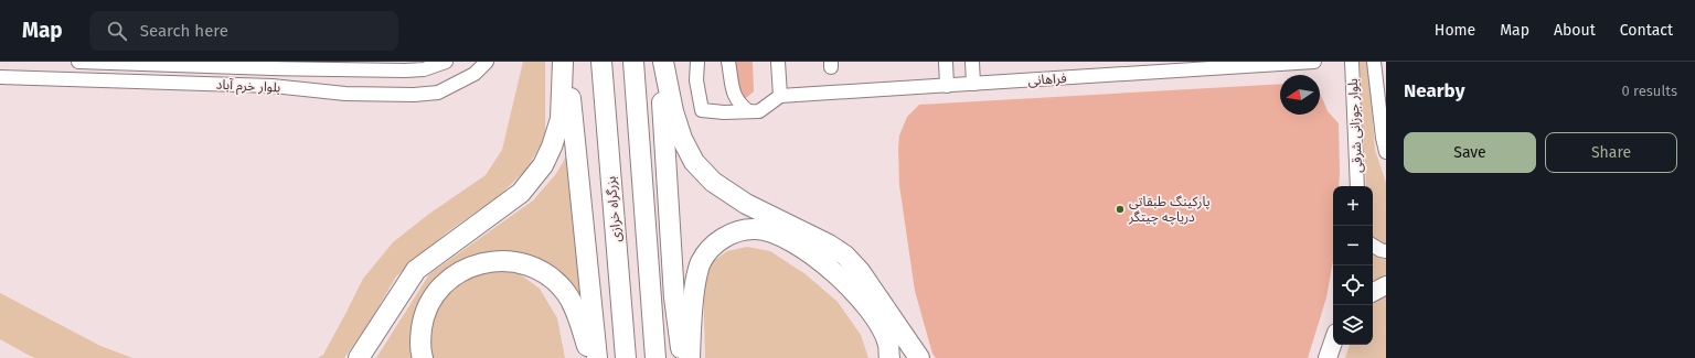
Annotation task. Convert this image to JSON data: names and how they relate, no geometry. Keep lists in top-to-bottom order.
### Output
{
  "streets": {
    "highway": ["بزرگراه خرازی"],
    "street": ["فراهانی", "بلوار خرم آباد", "بلوار جوزانی شرقی"]
  },
  "places": ["پارکینگ طبقاتی دریاچه چیتگر"],
  "north": "left",
  "page": {
    "header": "Map",
    "search": "Search here",
    "nav": [
      "Home",
      "Map",
      "About",
      "Contact"
    ],
    "heading": ["Nearby", "0 results"],
    "buttons": ["Save", "Share"],
    "map_buttons": ["+", "−"]
  }
}
